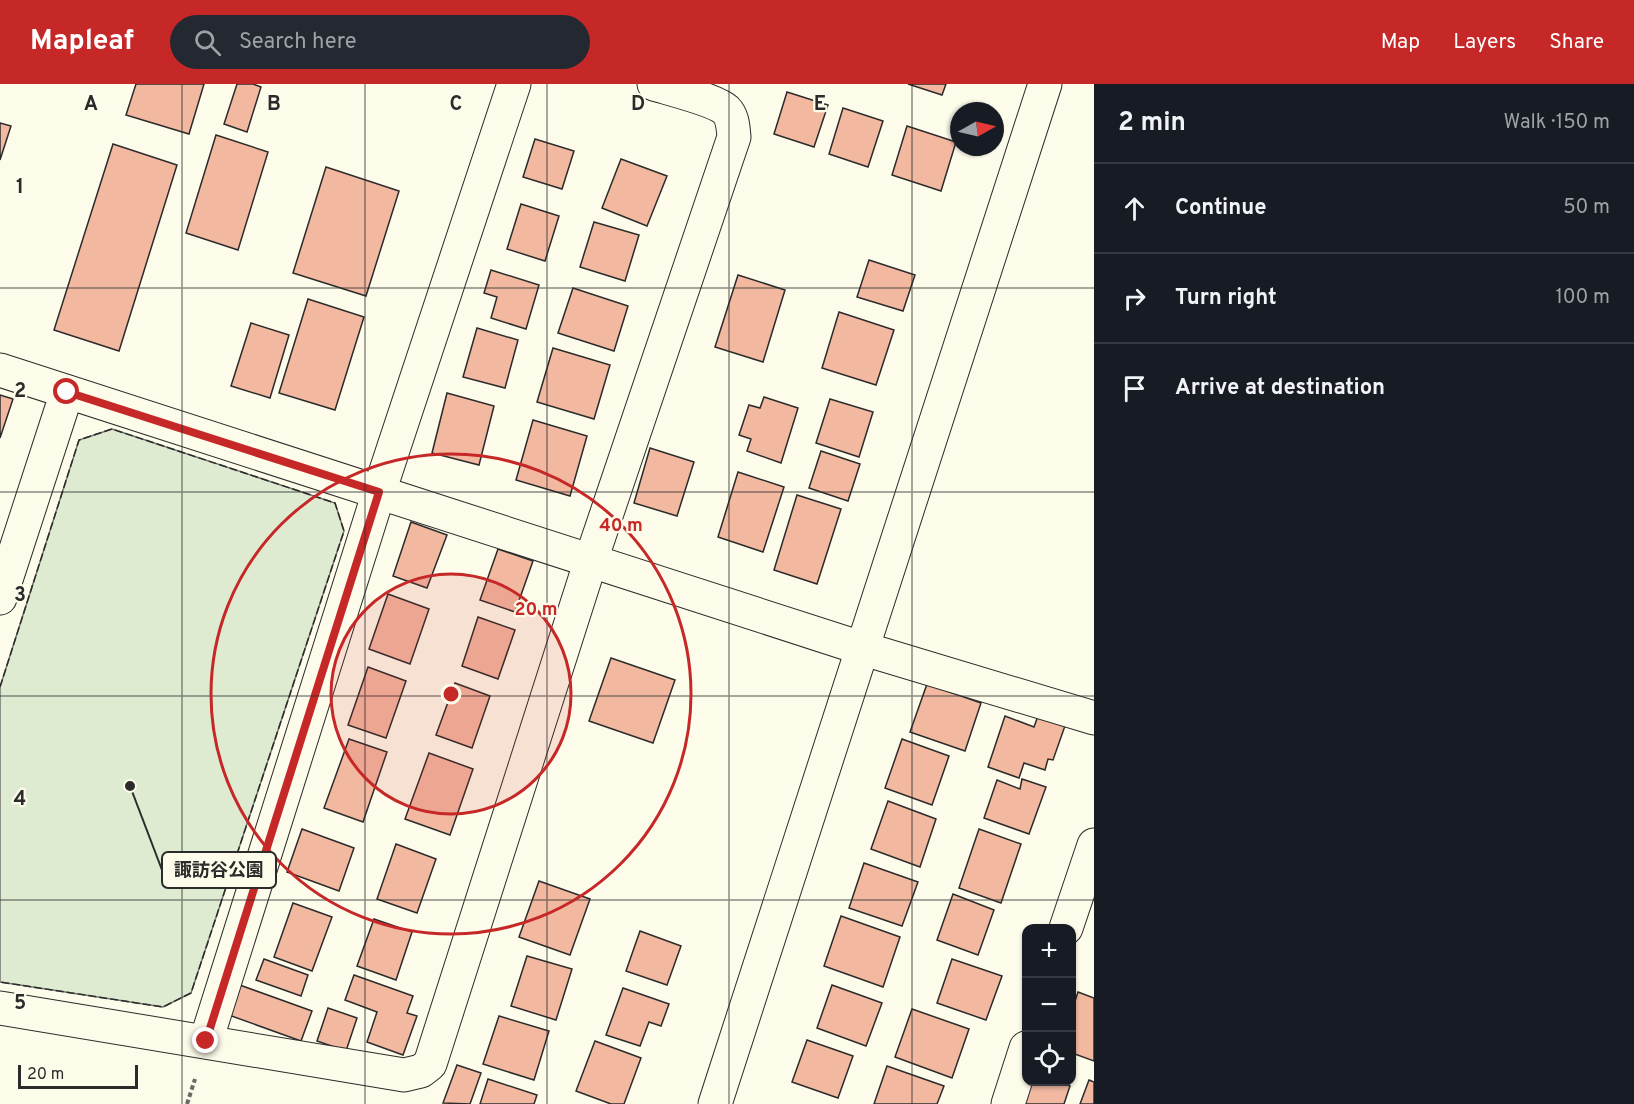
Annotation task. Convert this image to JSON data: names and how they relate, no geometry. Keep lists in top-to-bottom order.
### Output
{
  "places": ["諏訪谷公園"],
  "scale_bar": "20 m",
  "north": "right",
  "page": {
    "header": "Mapleaf",
    "search": "Search here",
    "nav": ["Map", "Layers", "Share"],
    "heading": ["2 min", "Walk · 150 m"],
    "list": [
      ["Continue", "50 m"],
      ["Turn right", "100 m"],
      "Arrive at destination"
    ],
    "map_buttons": ["+", "−"],
    "scale": "20 m"
  },
  "grid": {
    "columns": [
      "A",
      "B",
      "C",
      "D",
      "E"
    ],
    "rows": [
      "1",
      "2",
      "3",
      "4",
      "5"
    ]
  },
  "rings": ["40 m", "20 m"]
}
